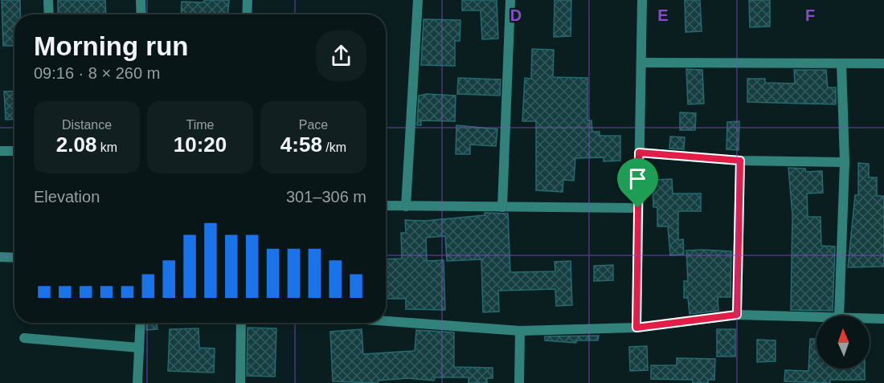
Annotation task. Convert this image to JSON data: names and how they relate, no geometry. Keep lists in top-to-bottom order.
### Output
{
  "north": "top",
  "page": {
    "heading": ["Morning run", "09:16 · 8 × 260 m"],
    "stats": [
      ["Distance", "2.08 km"],
      ["Time", "10:20"],
      ["Pace", "4:58 /km"]
    ],
    "chart": ["Elevation", "301–306 m"]
  },
  "grid": {
    "columns": ["D", "E", "F"]
  }
}
